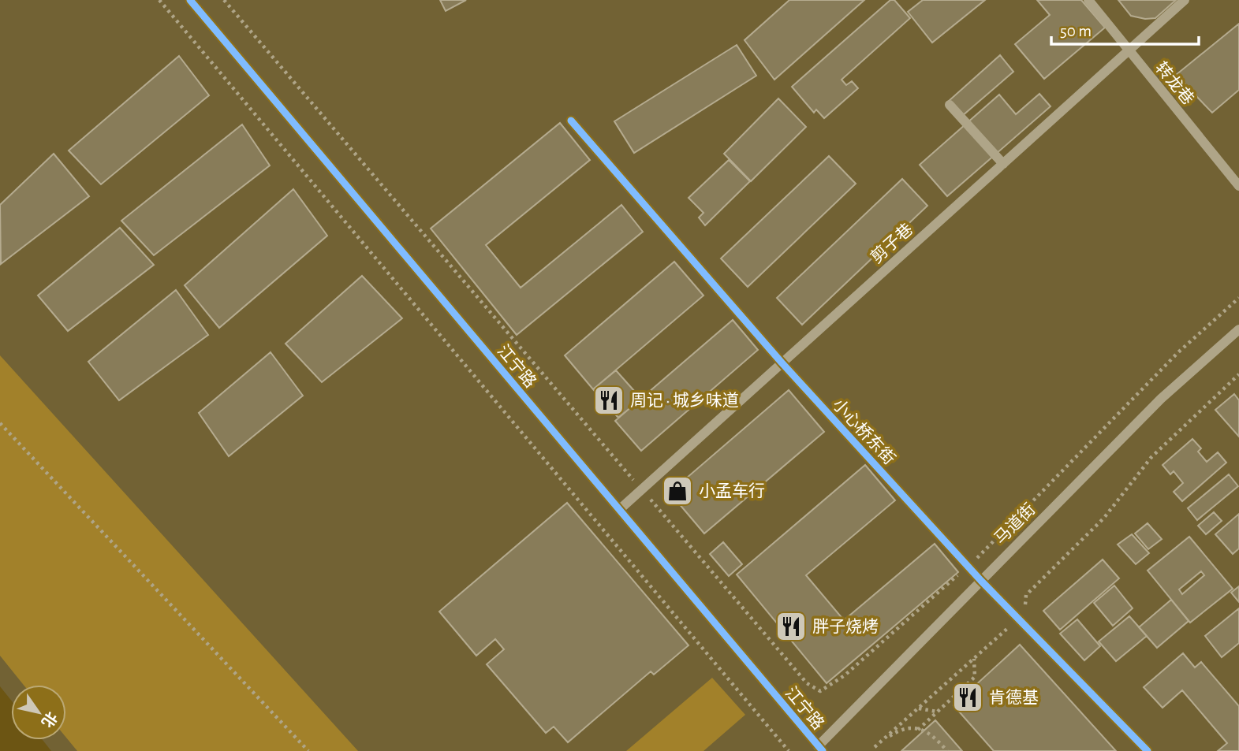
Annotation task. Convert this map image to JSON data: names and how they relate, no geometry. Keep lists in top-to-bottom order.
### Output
{
  "streets": {
    "street": [
      "转龙巷",
      "剪子巷",
      "江宁路",
      "小心桥东街",
      "马道街"
    ]
  },
  "crossings": [
    ["转龙巷", "剪子巷"],
    ["剪子巷", "江宁路"],
    ["剪子巷", "小心桥东街"],
    ["江宁路", "马道街"],
    ["小心桥东街", "马道街"]
  ],
  "places": {
    "restaurant": ["周记 · 城乡味道", "胖子烧烤", "肯德基"],
    "shop": ["小孟车行"]
  },
  "scale_bar": "50 m",
  "north": "bottom right"
}
